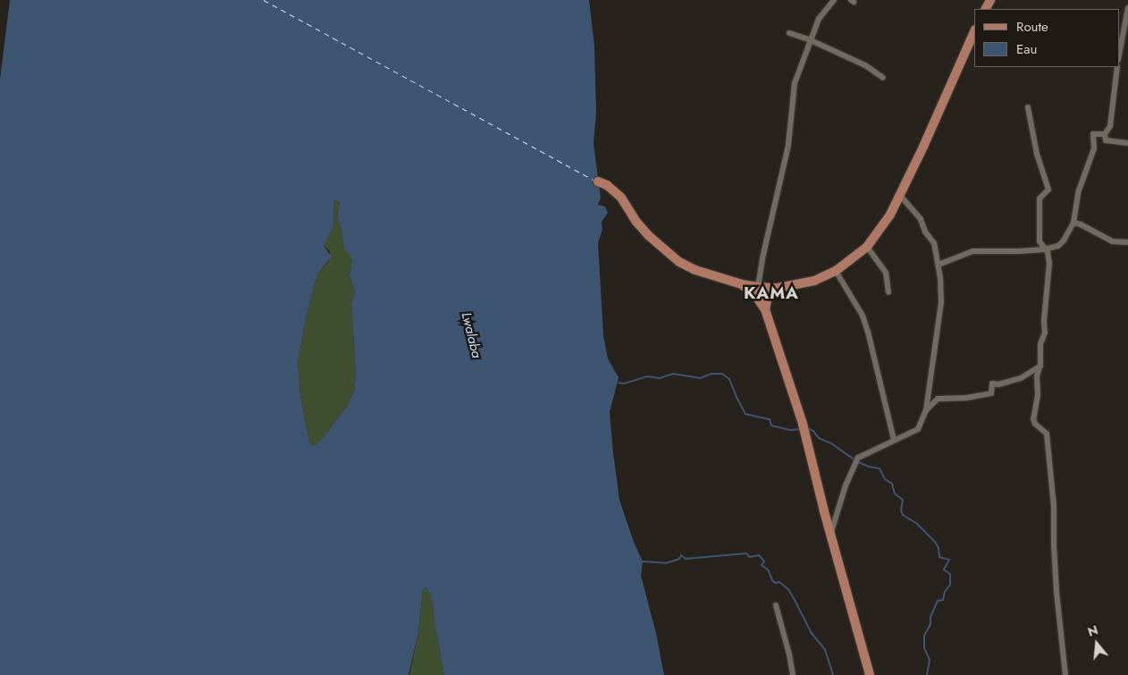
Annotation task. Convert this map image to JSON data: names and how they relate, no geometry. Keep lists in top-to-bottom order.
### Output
{
  "districts": ["KAMA"],
  "water": ["Lwalaba"],
  "legend": ["Route", "Eau"],
  "north": "top"
}
